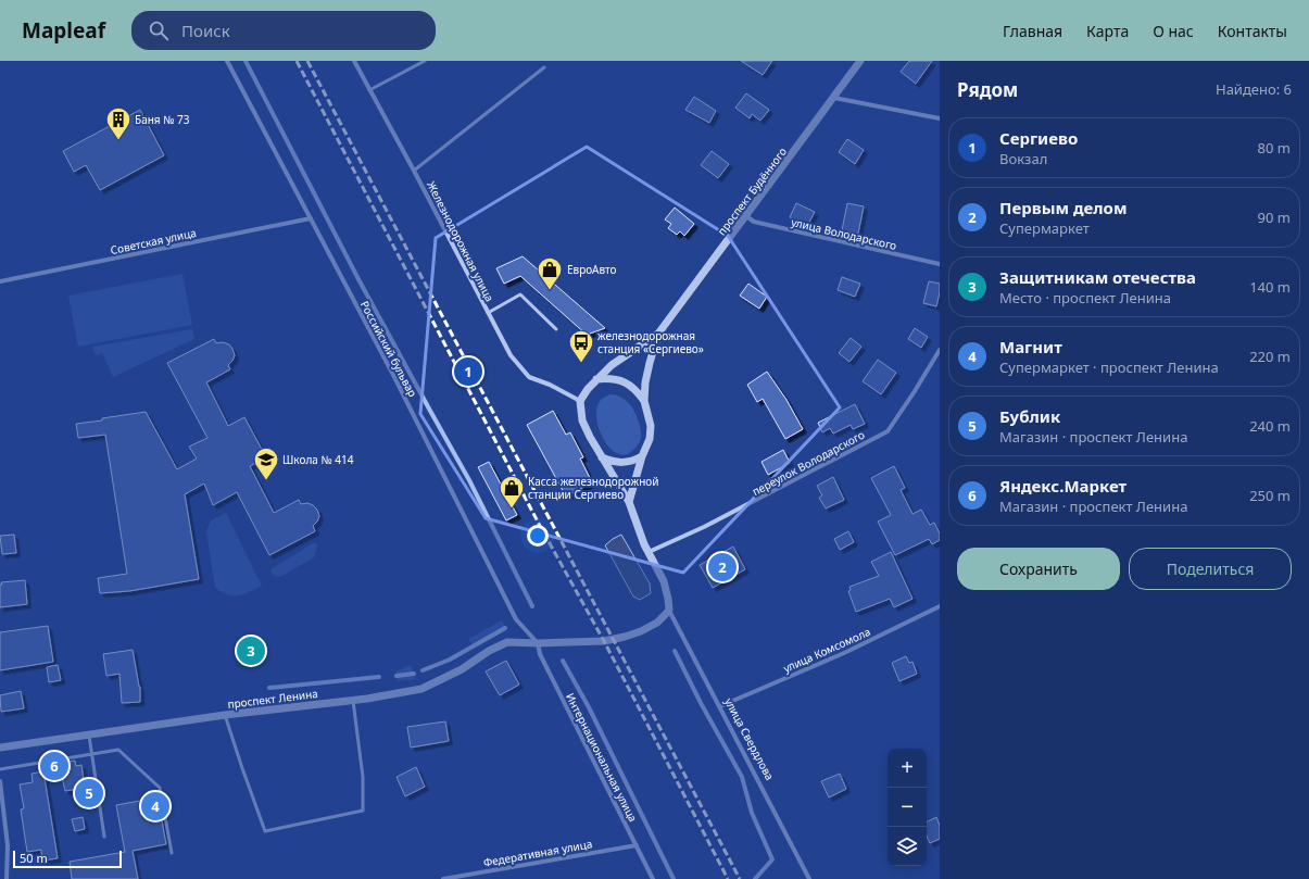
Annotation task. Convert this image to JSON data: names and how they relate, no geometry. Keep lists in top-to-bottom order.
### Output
{
  "streets": {
    "street": [
      "проспект Будённого",
      "улица Володарского",
      "Советская улица",
      "Железнодорожная улица",
      "Российский бульвар",
      "переулок Володарского",
      "улица Комсомола",
      "проспект Ленина",
      "улица Свердлова",
      "Интернациональная улица",
      "Федеративная улица"
    ]
  },
  "crossings": [
    ["проспект Будённого", "улица Володарского"],
    ["проспект Будённого", "Железнодорожная улица"],
    ["Советская улица", "Российский бульвар"],
    ["Российский бульвар", "проспект Ленина"],
    ["Российский бульвар", "Интернациональная улица"],
    ["улица Комсомола", "улица Свердлова"],
    ["проспект Ленина", "улица Свердлова"],
    ["проспект Ленина", "Интернациональная улица"],
    ["Интернациональная улица", "Федеративная улица"]
  ],
  "places": {
    "building": ["Баня № 73"],
    "shop": ["ЕвроАвто", "Касса железнодорожной станции Сергиево"],
    "bus stop": ["железнодорожная станция «Сергиево»"],
    "school or university": ["Школа № 414"]
  },
  "scale_bar": "50 m",
  "page": {
    "header": "Mapleaf",
    "search": "Поиск",
    "nav": [
      "Главная",
      "Карта",
      "О нас",
      "Контакты"
    ],
    "heading": ["Рядом", "Найдено: 6"],
    "list": [
      {
        "mark": "1",
        "name": "Сергиево",
        "note": "Вокзал",
        "value": "80 m"
      },
      {
        "mark": "2",
        "name": "Первым делом",
        "note": "Супермаркет",
        "value": "90 m"
      },
      {
        "mark": "3",
        "name": "Защитникам отечества",
        "note": "Место · проспект Ленина",
        "value": "140 m"
      },
      {
        "mark": "4",
        "name": "Магнит",
        "note": "Супермаркет · проспект Ленина",
        "value": "220 m"
      },
      {
        "mark": "5",
        "name": "Бублик",
        "note": "Магазин · проспект Ленина",
        "value": "240 m"
      },
      {
        "mark": "6",
        "name": "Яндекс.Маркет",
        "note": "Магазин · проспект Ленина",
        "value": "250 m"
      }
    ],
    "pins": [
      "1",
      "2",
      "3",
      "6",
      "5",
      "4"
    ],
    "buttons": ["Сохранить", "Поделиться"],
    "map_buttons": ["+", "−"],
    "scale": "50 m"
  }
}
